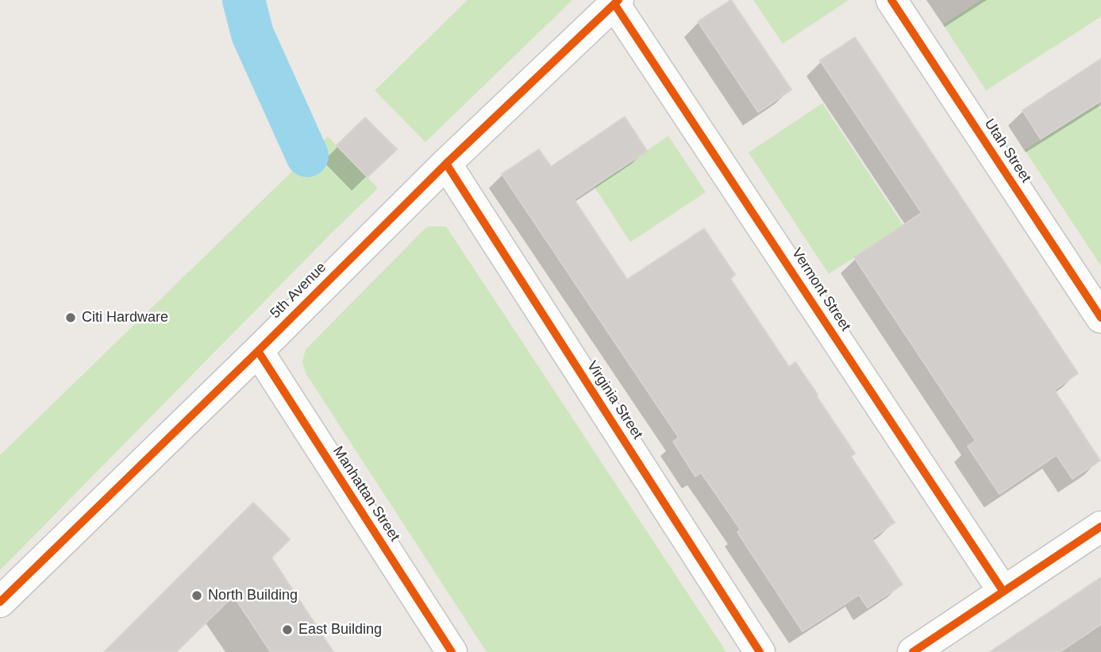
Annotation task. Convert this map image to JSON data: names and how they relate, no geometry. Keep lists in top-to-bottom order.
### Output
{
  "streets": {
    "street": [
      "Utah Street",
      "Vermont Street",
      "5th Avenue",
      "Virginia Street",
      "Manhattan Street"
    ]
  },
  "crossings": [
    ["Vermont Street", "5th Avenue"],
    ["5th Avenue", "Virginia Street"],
    ["5th Avenue", "Manhattan Street"]
  ],
  "places": ["Citi Hardware", "North Building", "East Building"]
}
